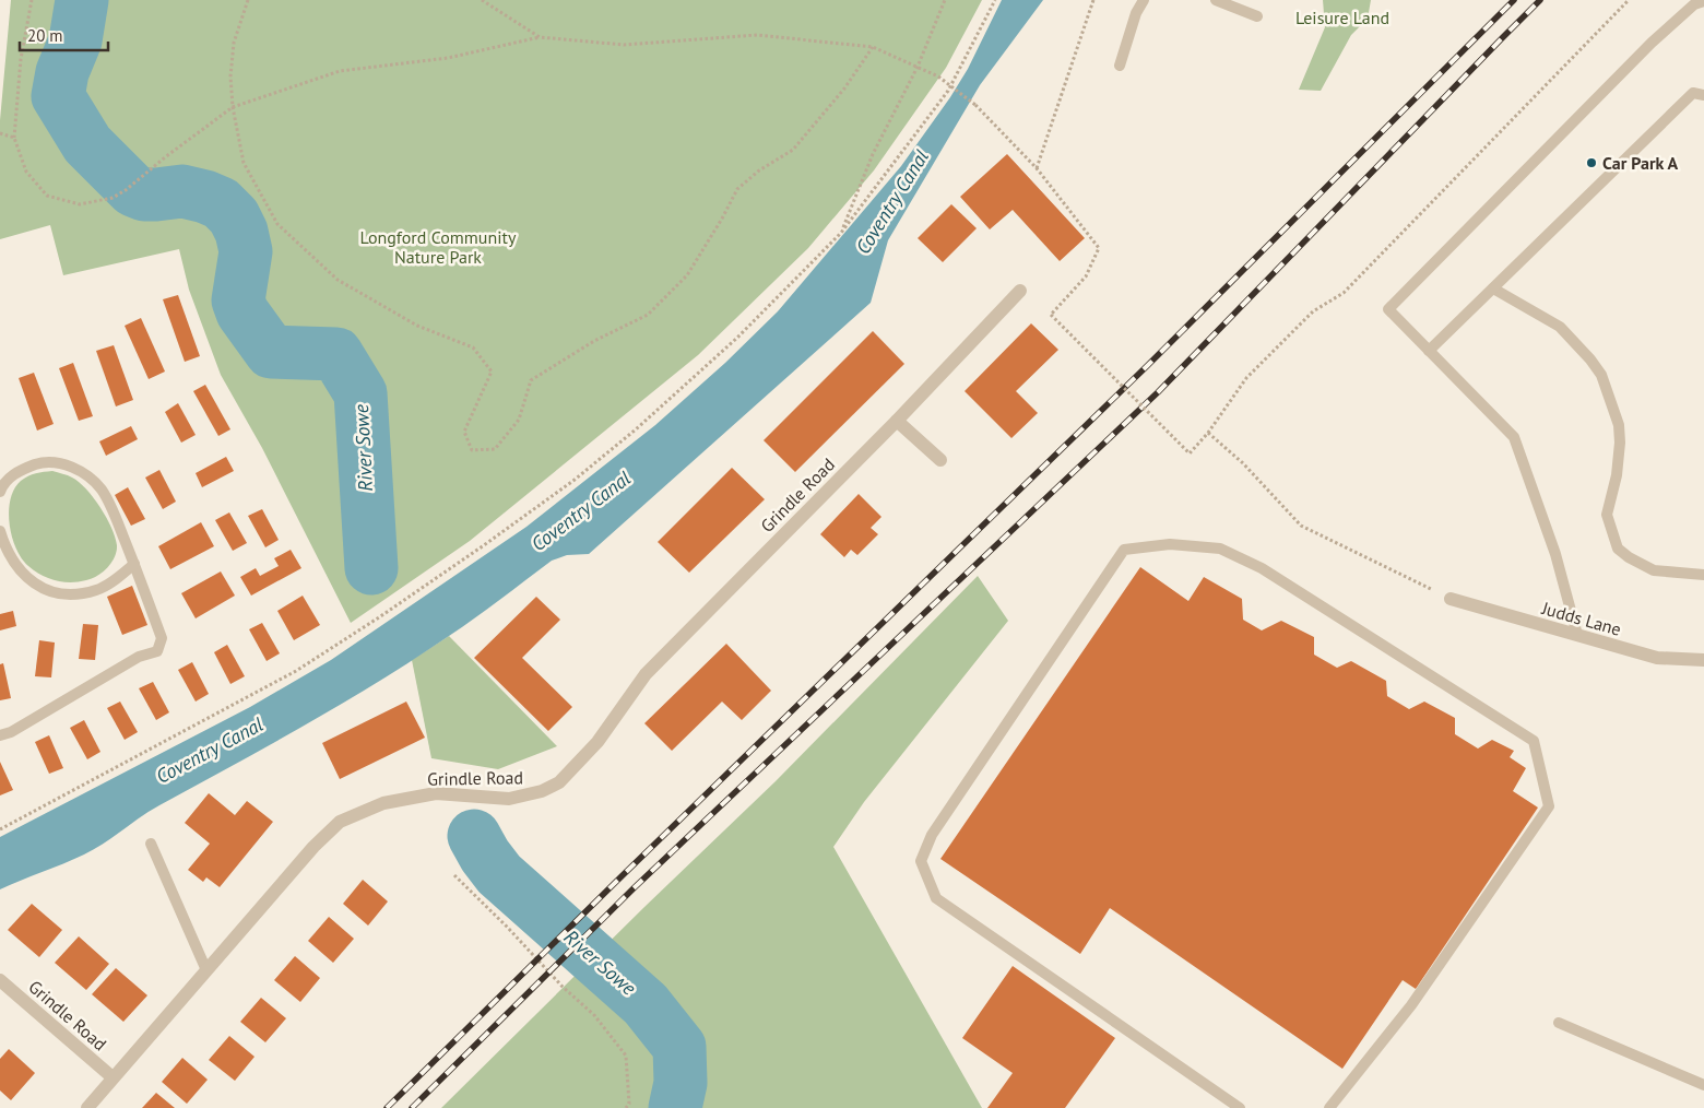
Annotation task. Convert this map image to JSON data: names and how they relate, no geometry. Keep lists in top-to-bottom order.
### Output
{
  "streets": {
    "street": ["Grindle Road", "Judds Lane"]
  },
  "water": ["Coventry Canal", "River Sowe"],
  "parks": ["Leisure Land", "Longford Community Nature Park"],
  "places": ["Car Park A"],
  "scale_bar": "20 m"
}
